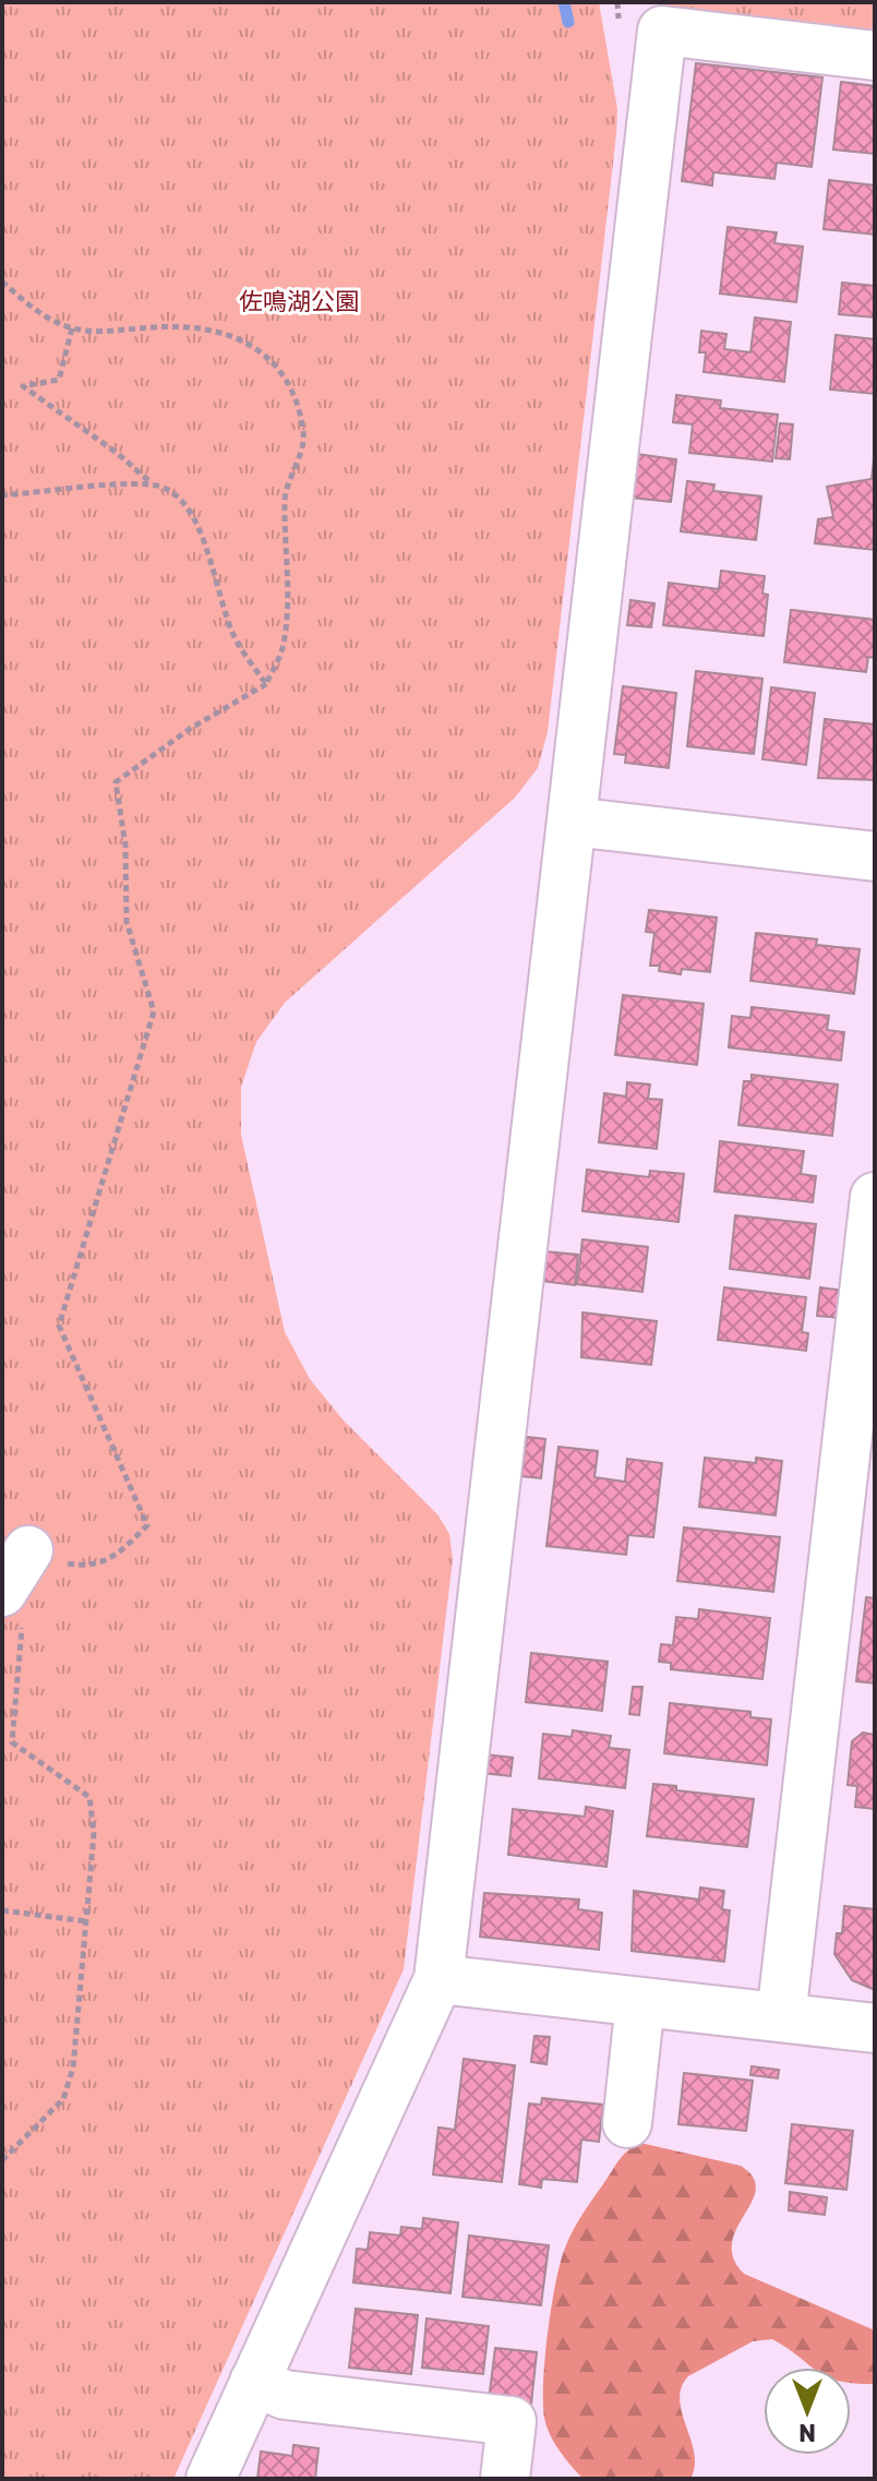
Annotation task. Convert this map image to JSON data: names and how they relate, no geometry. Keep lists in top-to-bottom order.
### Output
{
  "parks": ["佐鳴湖公園"],
  "north": "bottom"
}
